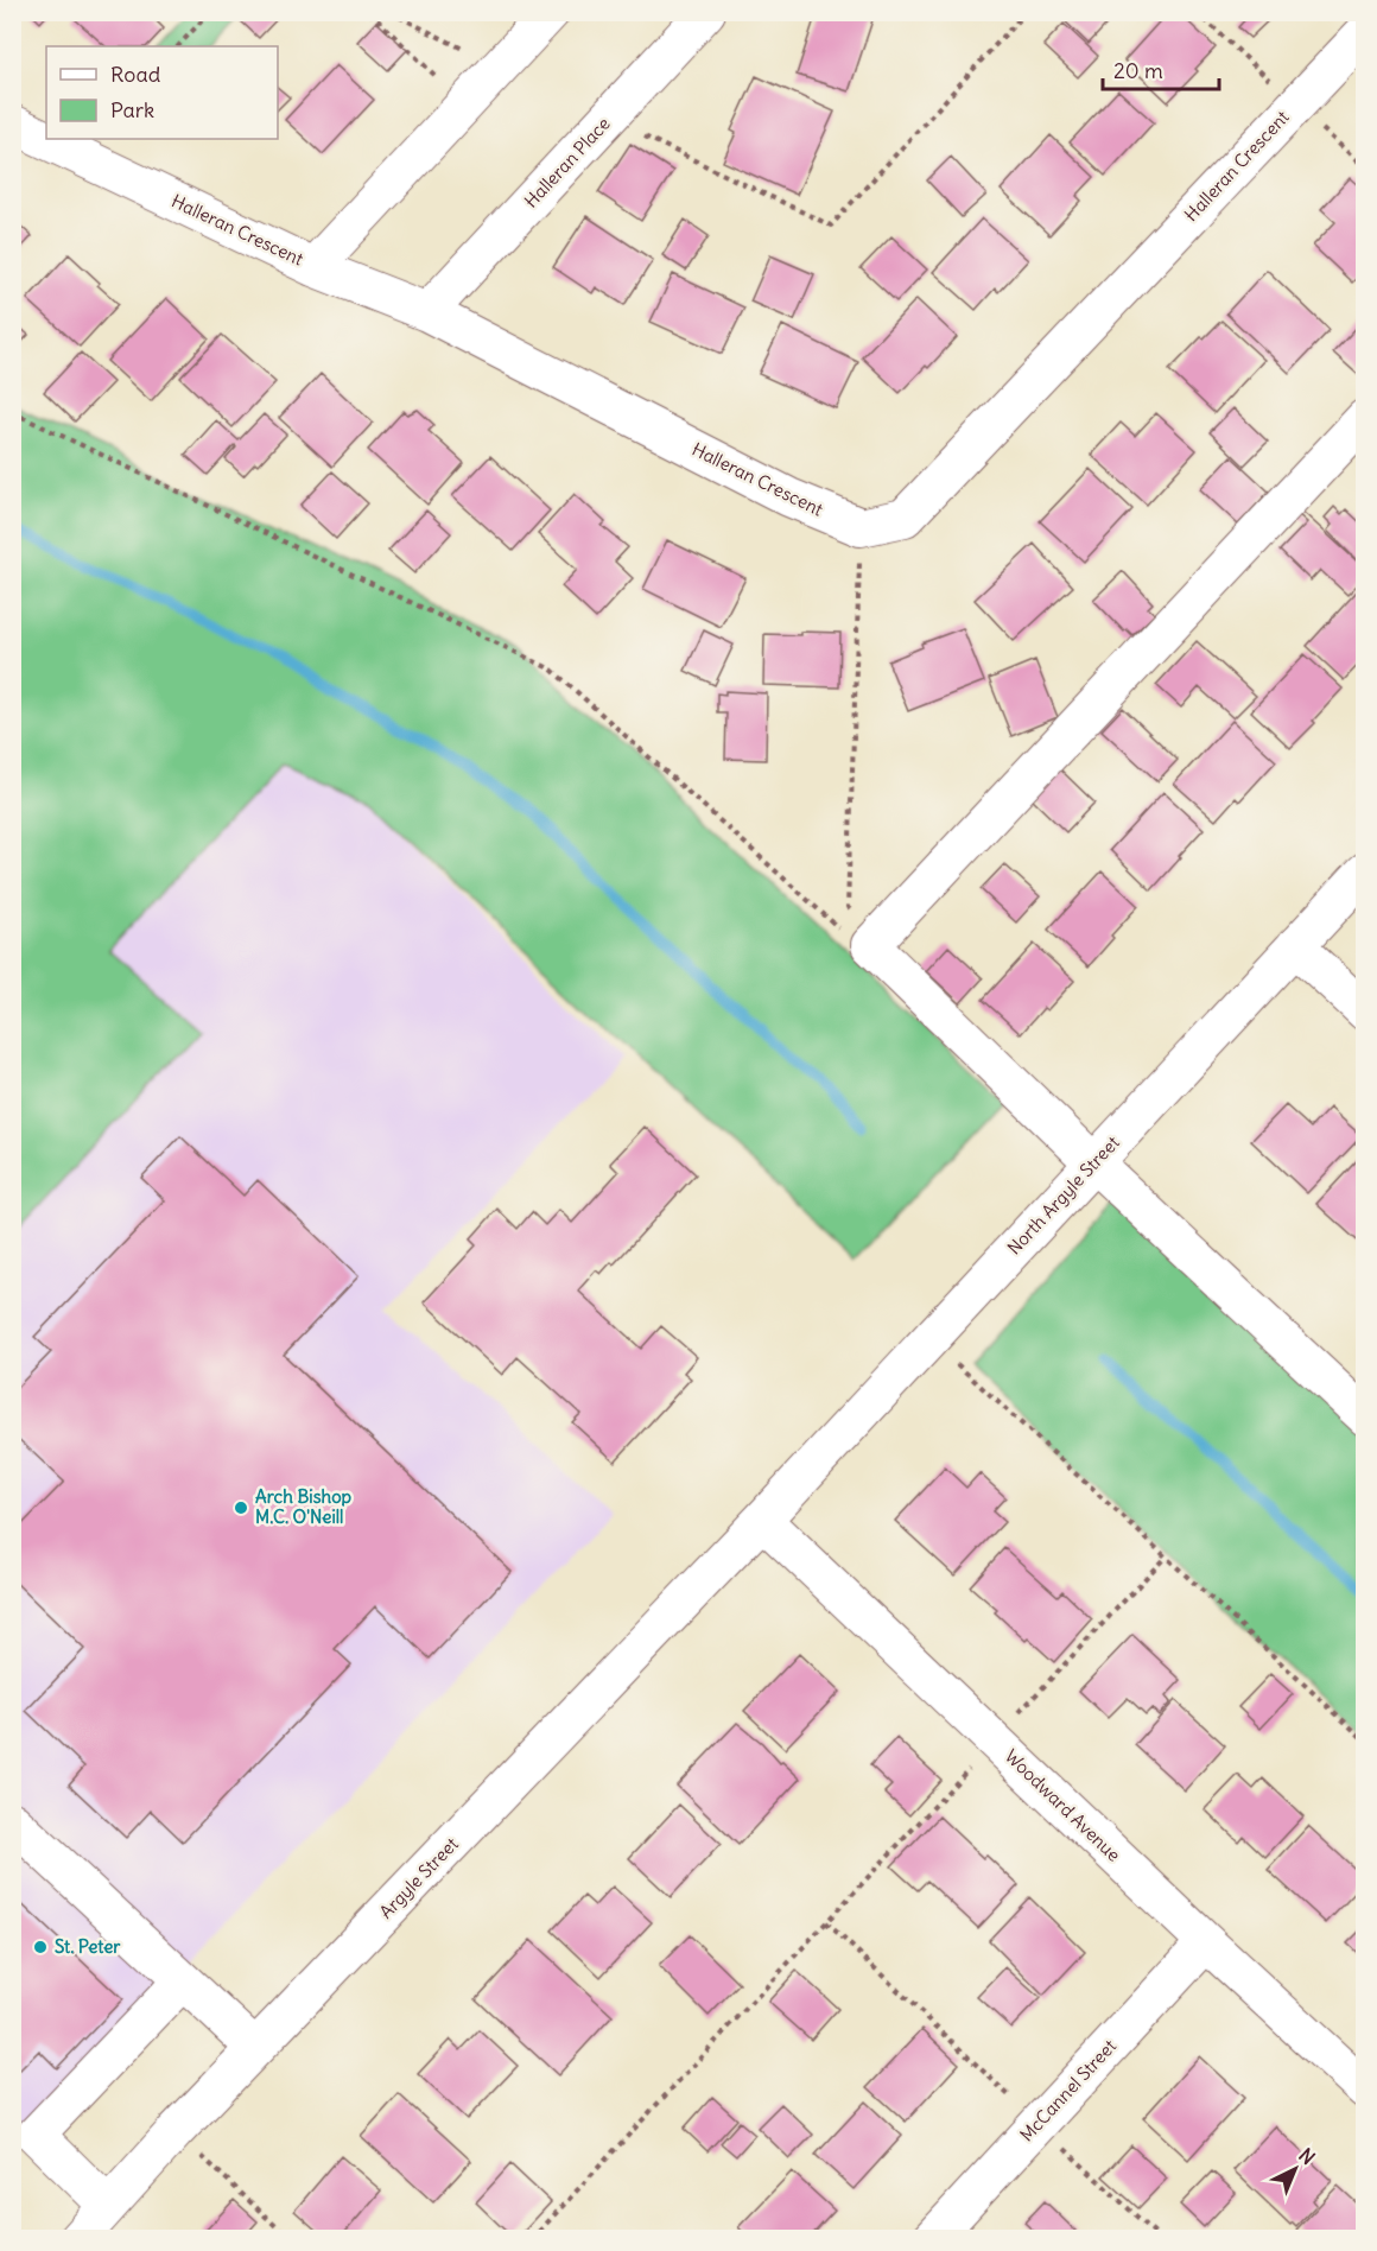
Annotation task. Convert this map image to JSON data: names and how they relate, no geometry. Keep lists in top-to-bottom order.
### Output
{
  "streets": {
    "street": [
      "Halleran Place",
      "Halleran Crescent",
      "North Argyle Street",
      "Woodward Avenue",
      "Argyle Street",
      "McCannel Street"
    ]
  },
  "crossings": [
    ["Halleran Place", "Halleran Crescent"],
    ["North Argyle Street", "Woodward Avenue"],
    ["North Argyle Street", "Argyle Street"],
    ["Woodward Avenue", "Argyle Street"],
    ["Woodward Avenue", "McCannel Street"]
  ],
  "places": ["Arch Bishop M.C. O'Neill", "St. Peter"],
  "legend": ["Road", "Park"],
  "scale_bar": "20 m",
  "north": "top right"
}
